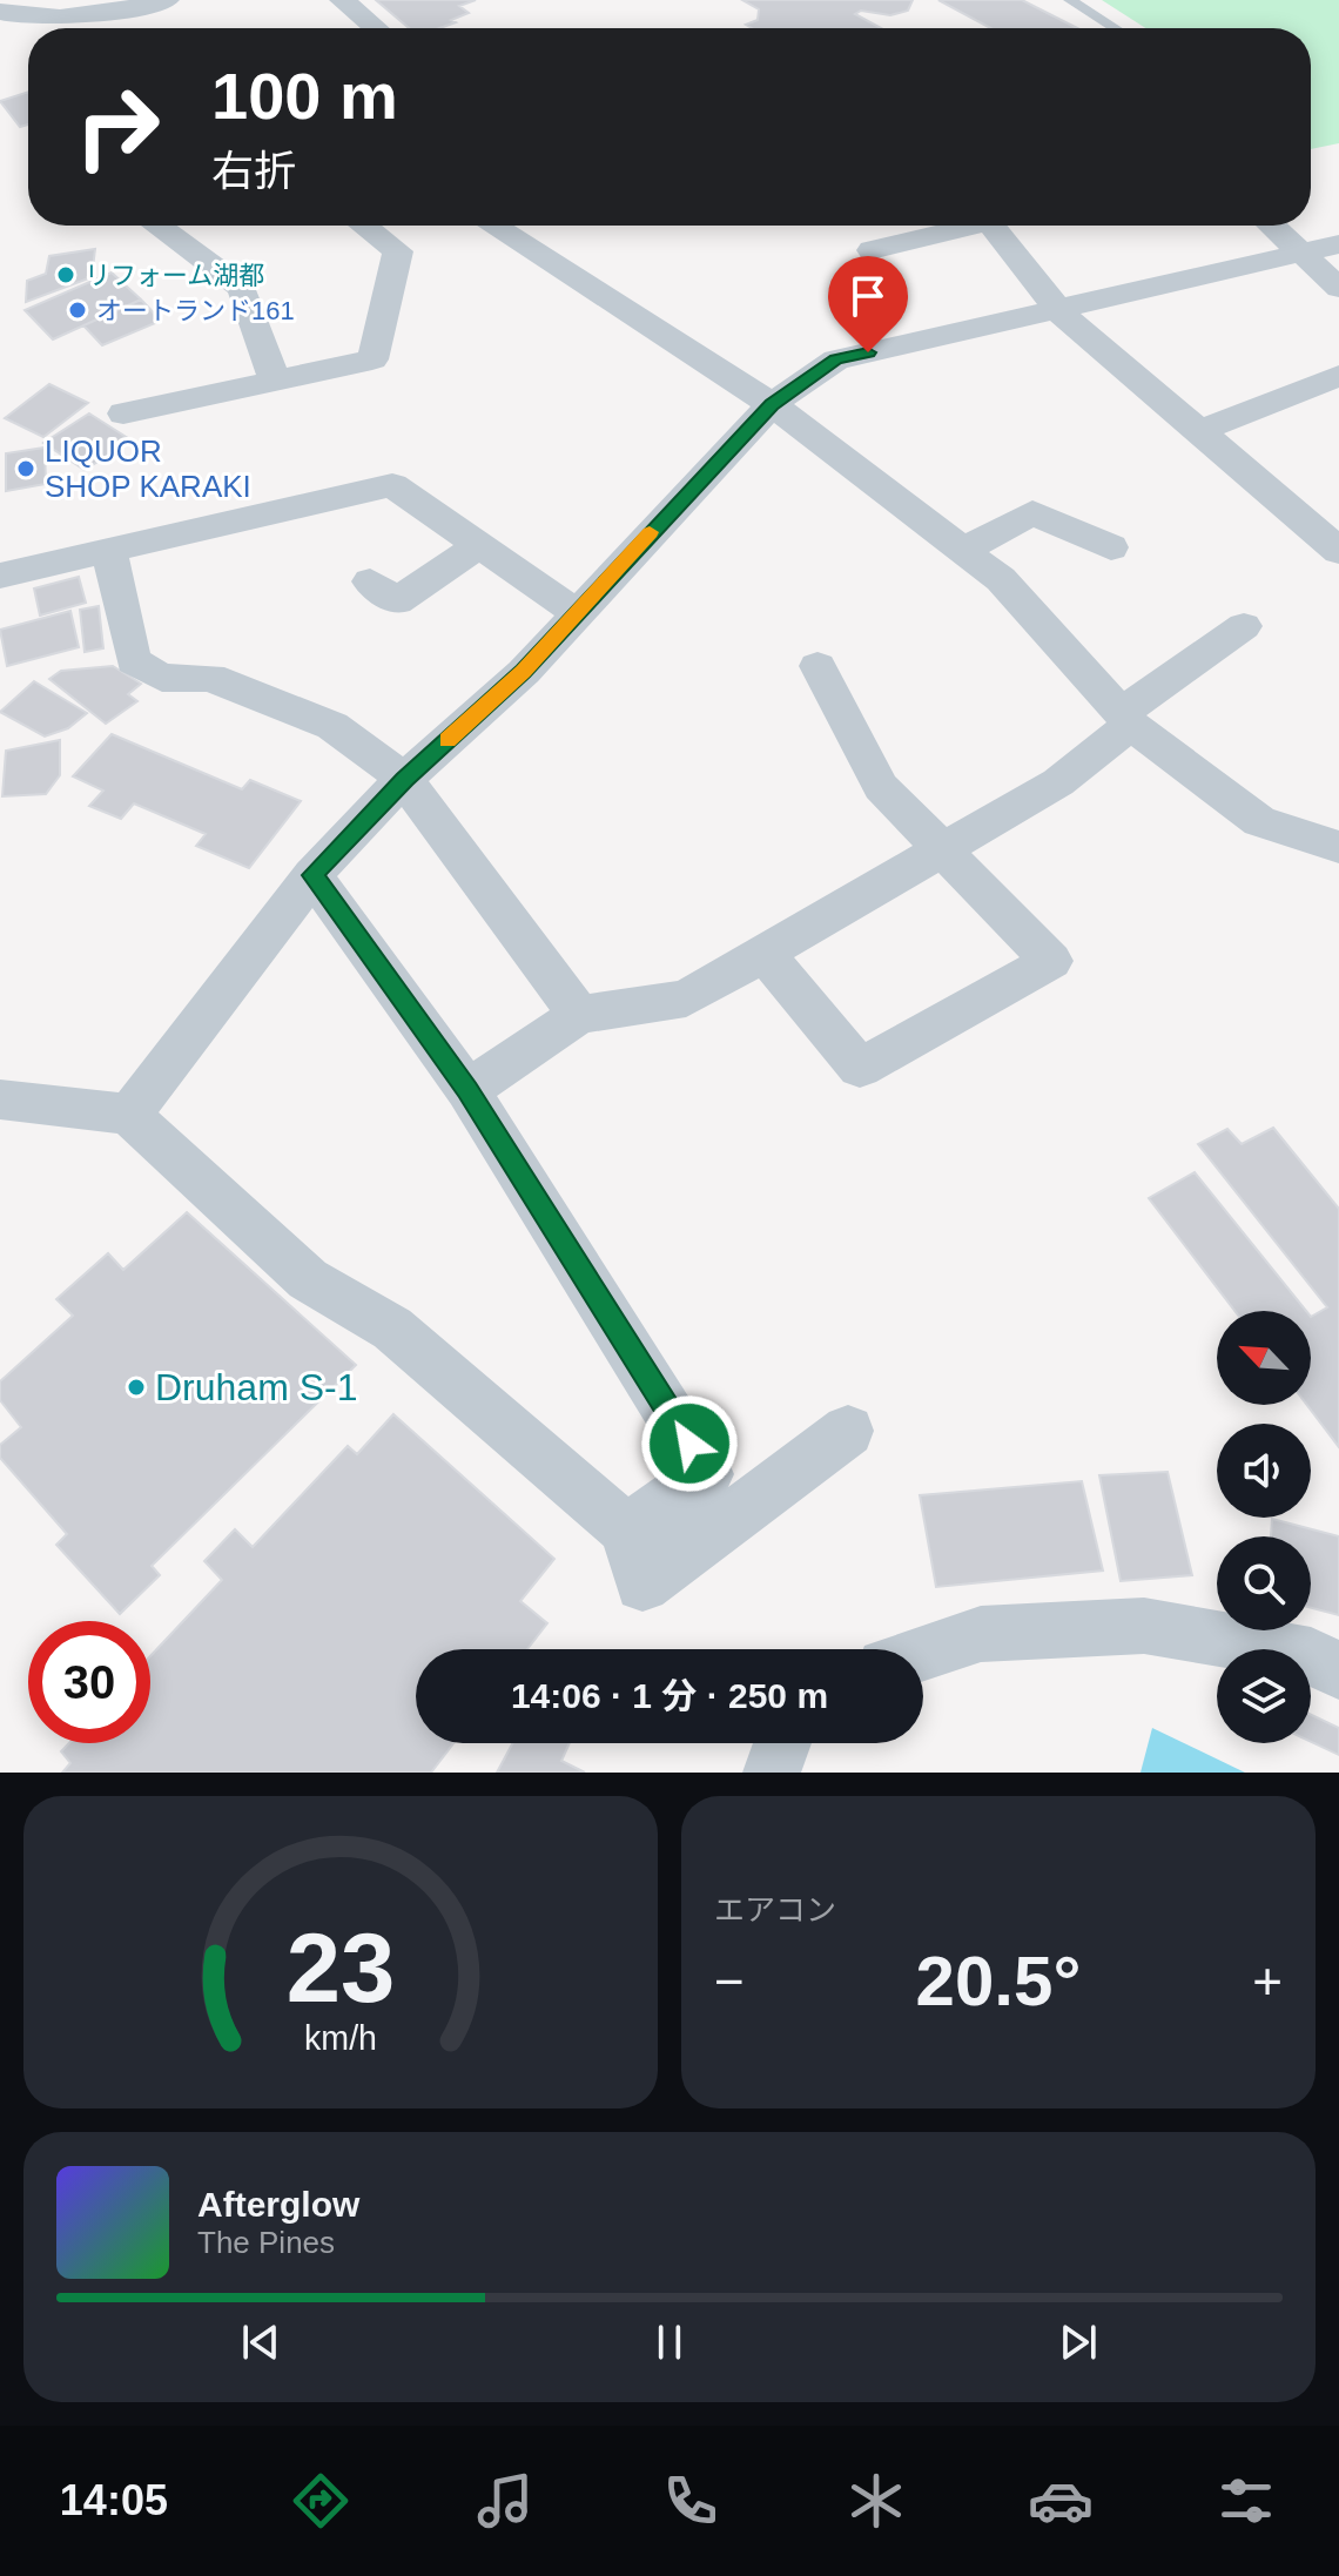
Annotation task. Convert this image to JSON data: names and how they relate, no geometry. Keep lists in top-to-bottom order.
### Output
{
  "places": [
    "リフォーム湖都",
    "オートランド161",
    "LIQUOR SHOP KARAKI",
    "Druham S-1"
  ],
  "north": "top left",
  "page": {
    "turn": ["100 m", "右折"],
    "limit": "30",
    "trip": "14:06 · 1 分 · 250 m",
    "tile": "エアコン",
    "heat": ["−", "20.5°", "+"],
    "song": ["Afterglow", "The Pines"],
    "tabs": "14:05",
    "gauge": ["23", "km/h"]
  }
}
